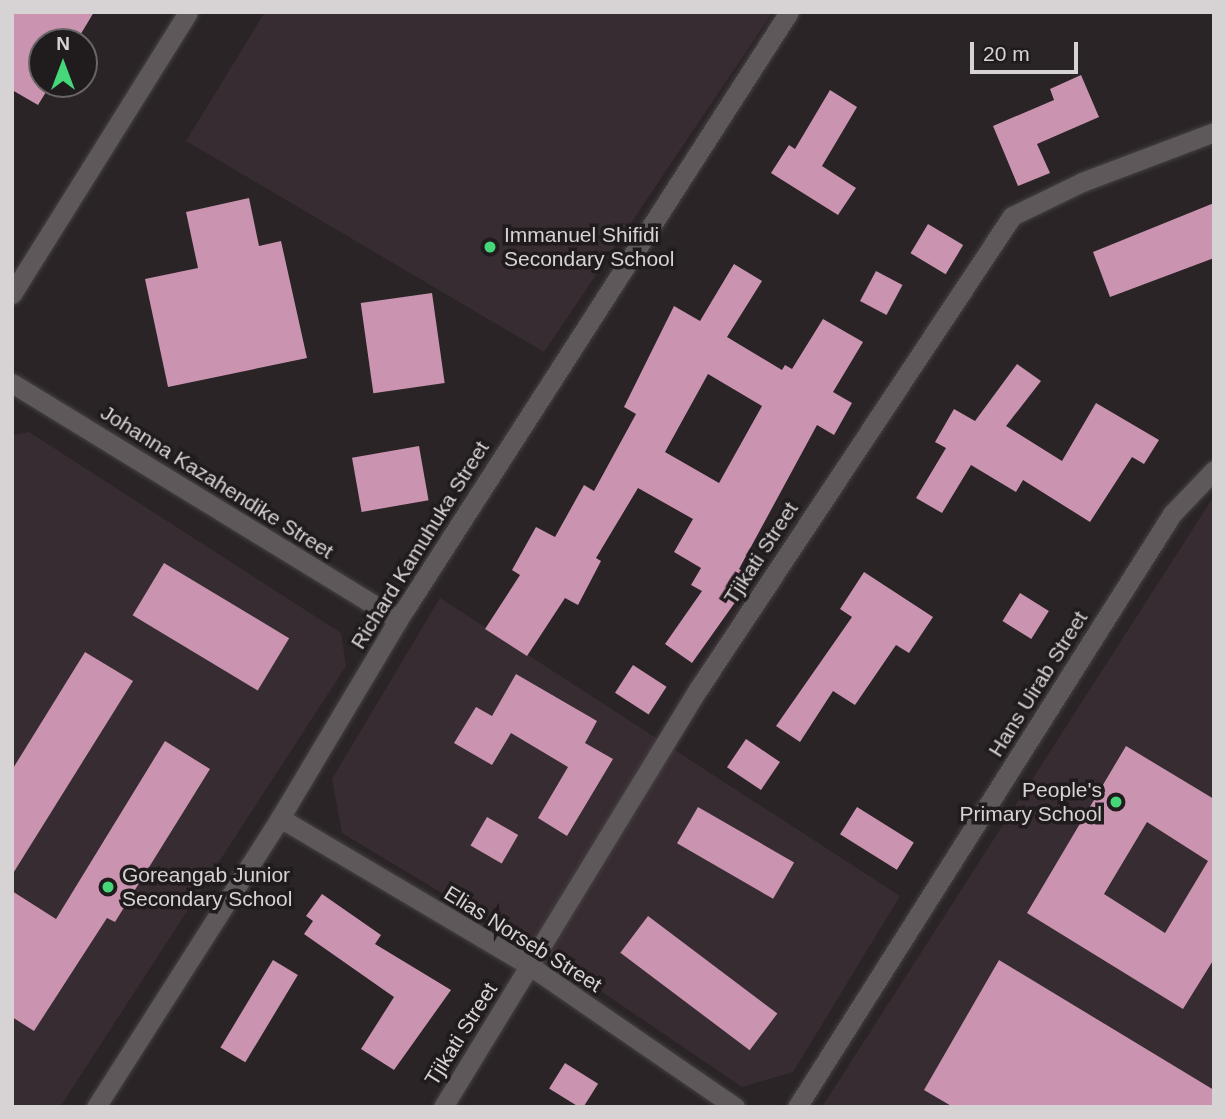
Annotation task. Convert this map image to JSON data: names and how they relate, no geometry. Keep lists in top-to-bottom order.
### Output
{
  "streets": {
    "street": [
      "Johanna Kazahendike Street",
      "Richard Kamuhuka Street",
      "Tjikati Street",
      "Hans Uirab Street",
      "Elias Norseb Street"
    ]
  },
  "crossings": [
    ["Johanna Kazahendike Street", "Richard Kamuhuka Street"],
    ["Richard Kamuhuka Street", "Elias Norseb Street"],
    ["Tjikati Street", "Elias Norseb Street"]
  ],
  "places": ["Immanuel Shifidi Secondary School", "People's Primary School", "Goreangab Junior Secondary School"],
  "scale_bar": "20 m",
  "north": "top"
}
